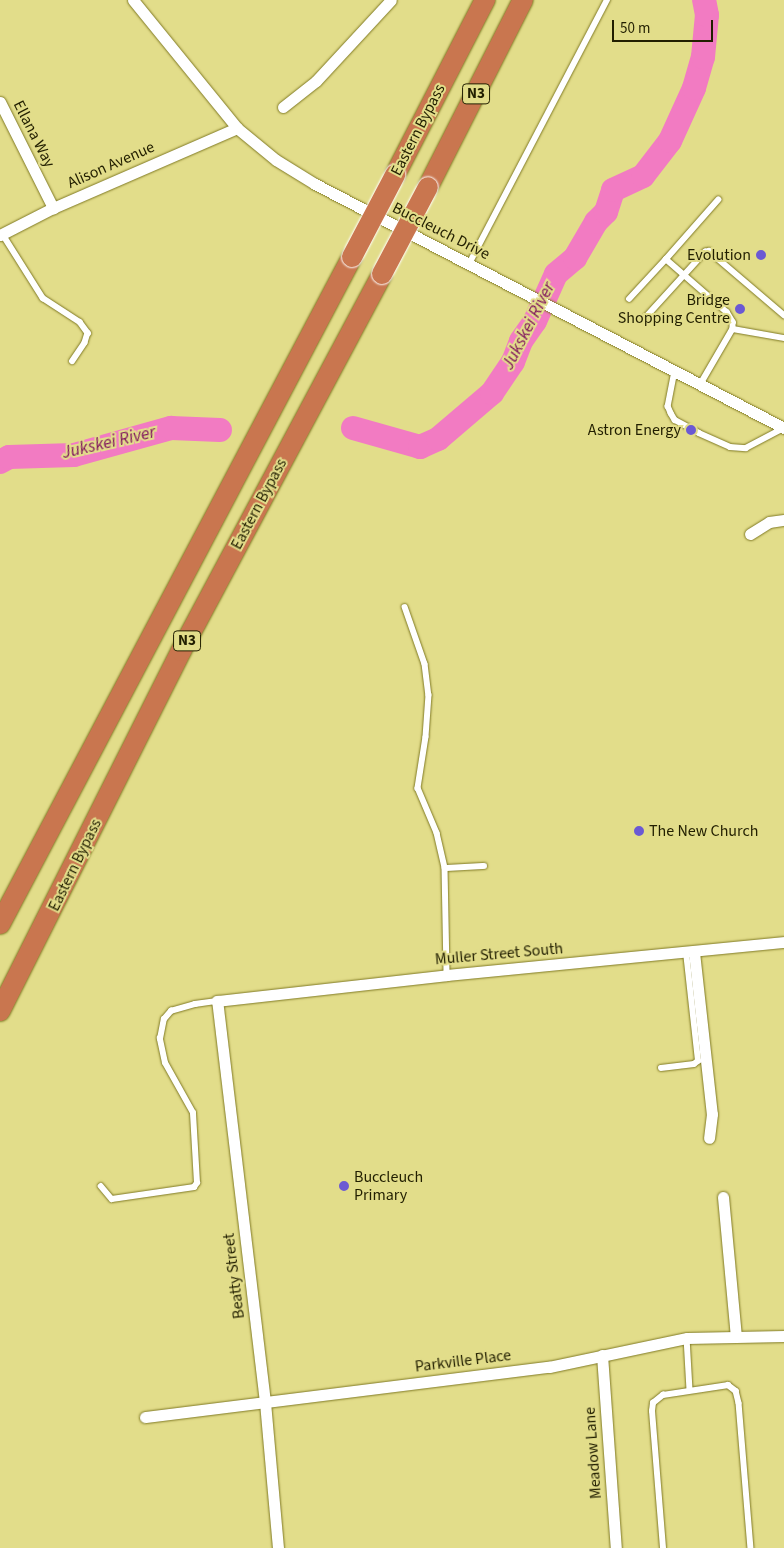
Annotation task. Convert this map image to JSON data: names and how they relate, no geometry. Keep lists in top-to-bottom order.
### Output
{
  "streets": {
    "highway": ["N3", "Eastern Bypass"],
    "street": [
      "Ellana Way",
      "Alison Avenue",
      "Buccleuch Drive",
      "Muller Street South",
      "Beatty Street",
      "Parkville Place",
      "Meadow Lane"
    ]
  },
  "crossings": [
    ["Ellana Way", "Alison Avenue"],
    ["Alison Avenue", "Buccleuch Drive"],
    ["Muller Street South", "Beatty Street"],
    ["Beatty Street", "Parkville Place"],
    ["Parkville Place", "Meadow Lane"]
  ],
  "water": ["Jukskei River"],
  "places": [
    "Evolution",
    "Bridge Shopping Centre",
    "Astron Energy",
    "The New Church",
    "Buccleuch Primary"
  ],
  "scale_bar": "50 m"
}
